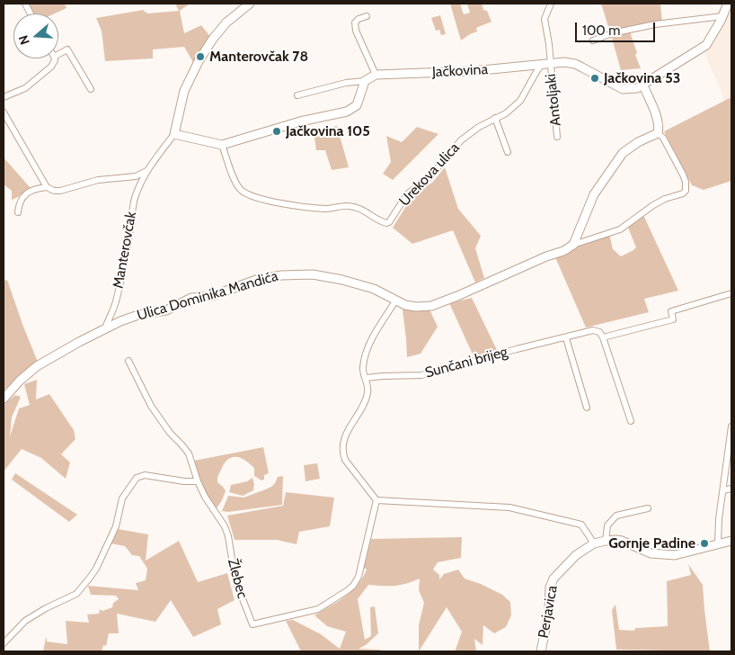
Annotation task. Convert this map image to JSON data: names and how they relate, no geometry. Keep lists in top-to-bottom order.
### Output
{
  "streets": {
    "street": [
      "Jačkovina",
      "Antoljaki",
      "Urekova ulica",
      "Manterovčak",
      "Ulica Dominika Mandića",
      "Sunčani brijeg",
      "Žlebec",
      "Perjavica"
    ]
  },
  "crossings": [
    ["Jačkovina", "Antoljaki"],
    ["Jačkovina", "Urekova ulica"],
    ["Antoljaki", "Urekova ulica"],
    ["Manterovčak", "Ulica Dominika Mandića"]
  ],
  "places": [
    "Manterovčak 78",
    "Jačkovina 53",
    "Jačkovina 105",
    "Gornje Padine"
  ],
  "scale_bar": "100 m",
  "north": "left"
}
